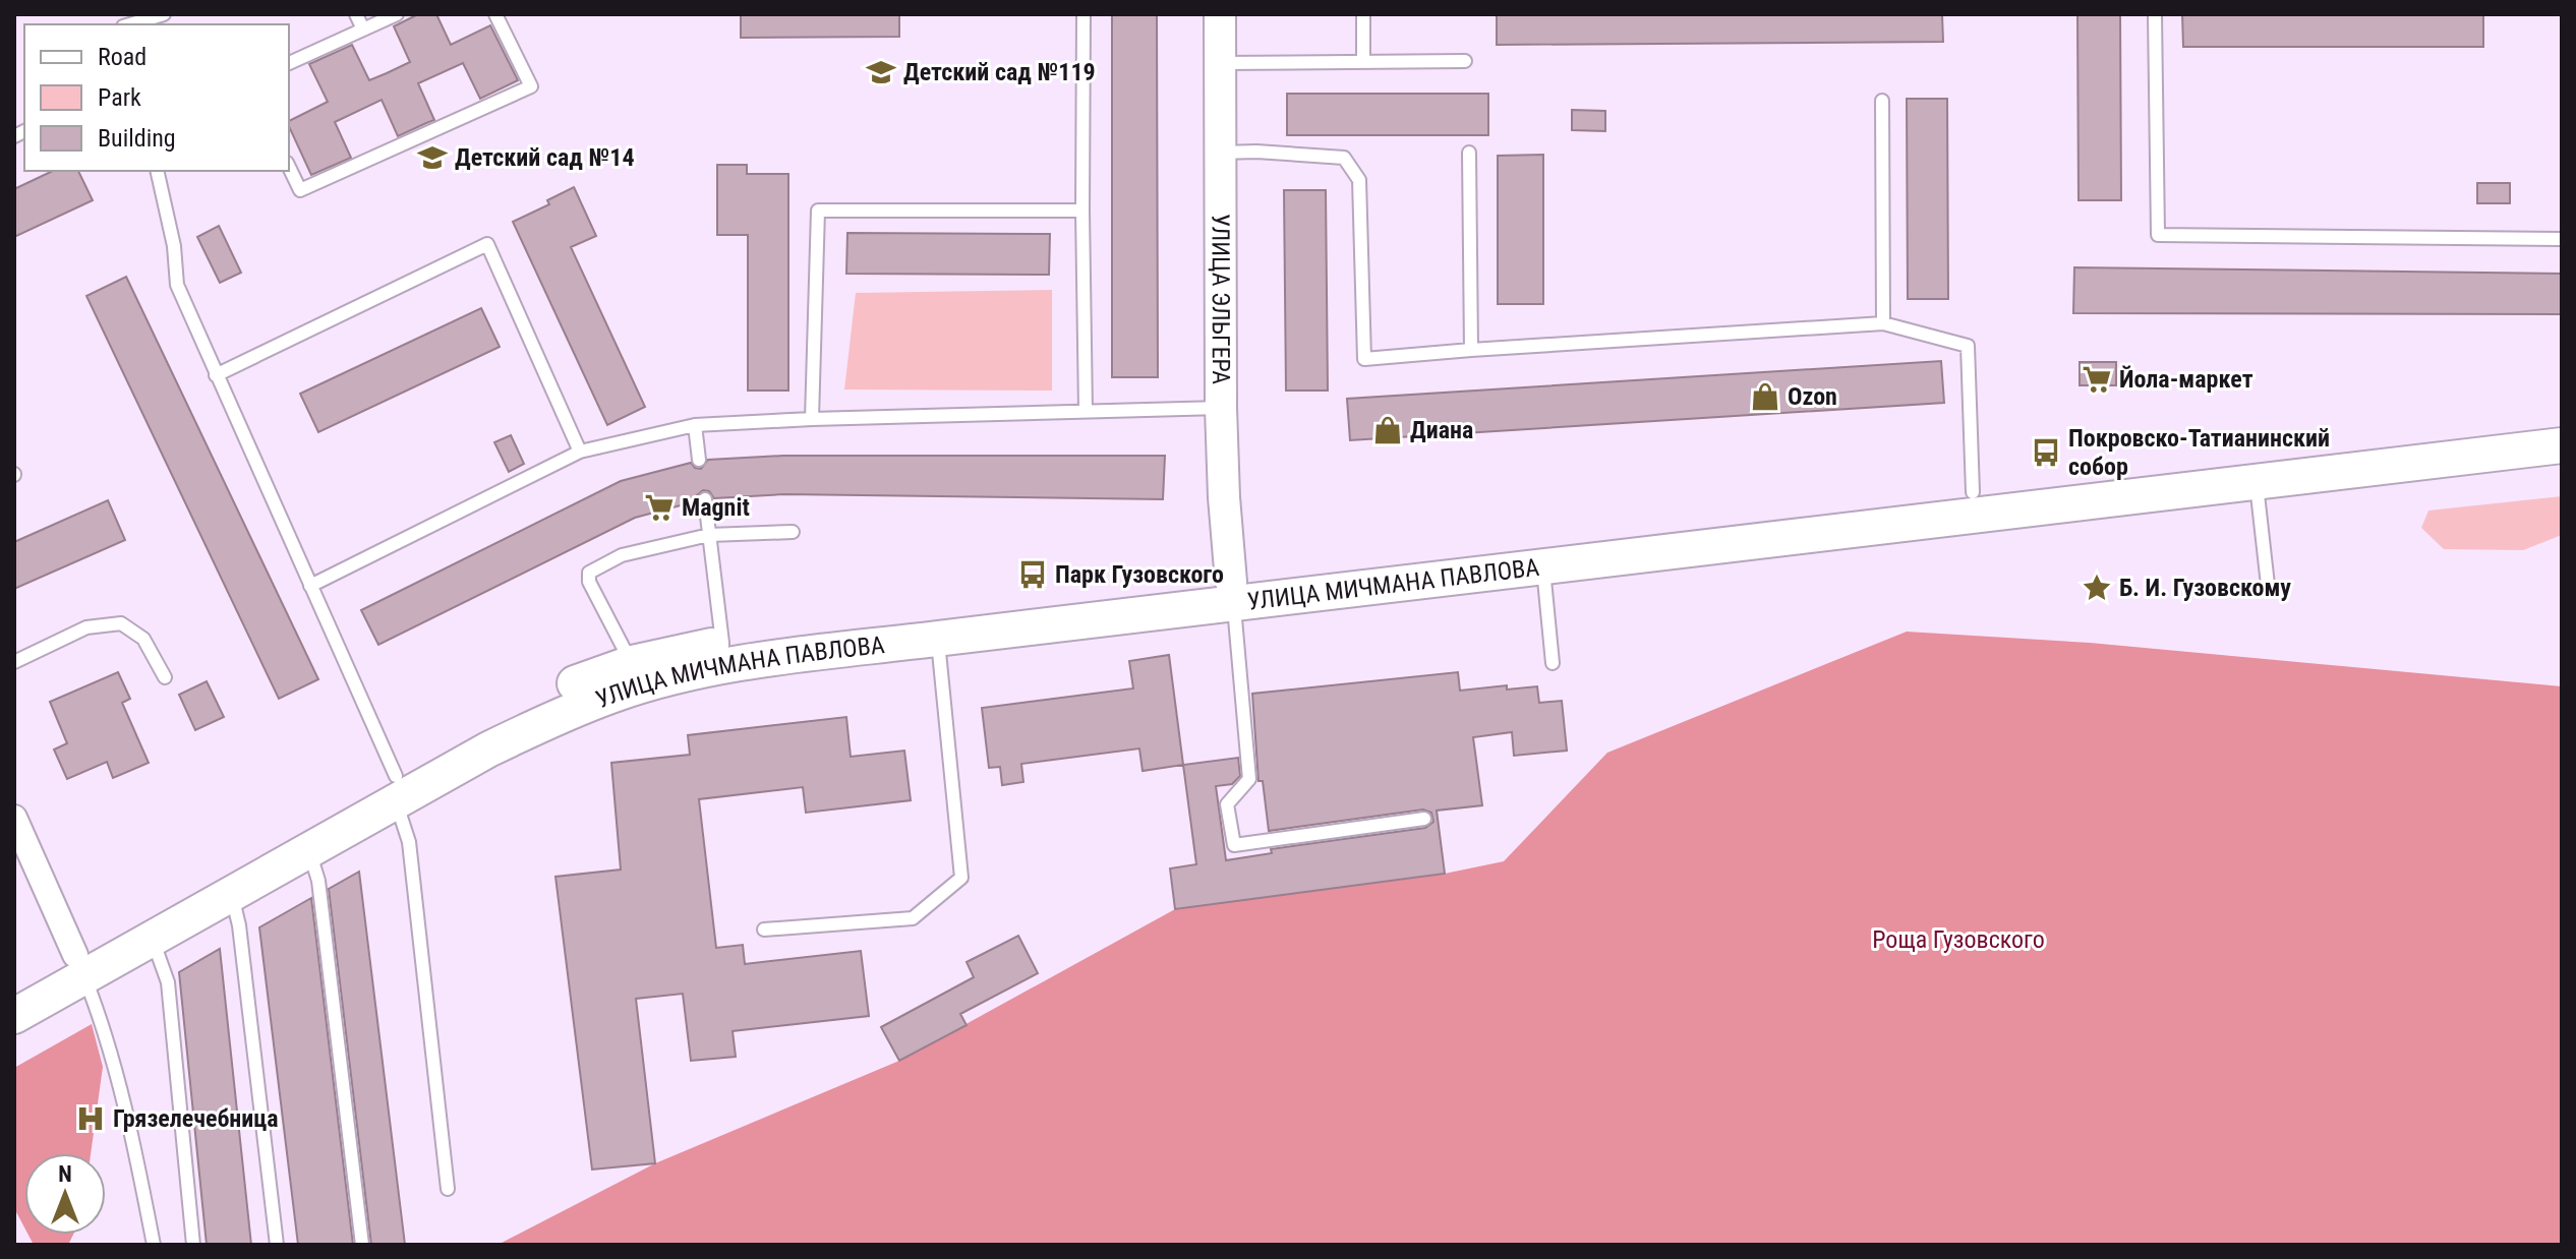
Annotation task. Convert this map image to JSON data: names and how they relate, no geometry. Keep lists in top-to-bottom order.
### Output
{
  "streets": {
    "main road": ["УЛИЦА МИЧМАНА ПАВЛОВА"],
    "street": ["УЛИЦА ЭЛЬГЕРА"]
  },
  "crossings": [
    ["УЛИЦА ЭЛЬГЕРА", "УЛИЦА МИЧМАНА ПАВЛОВА"]
  ],
  "parks": ["Роща Гузовского"],
  "places": {
    "school or university": ["Детский сад №119", "Детский сад №14"],
    "supermarket": ["Йола-маркет", "Magnit"],
    "shop": ["Ozon", "Диана"],
    "bus stop": ["Покровско-Татианинский собор", "Парк Гузовского"],
    "place": ["Б. И. Гузовскому"],
    "hospital": ["Грязелечебница"]
  },
  "legend": ["Road", "Park", "Building"],
  "north": "top"
}
